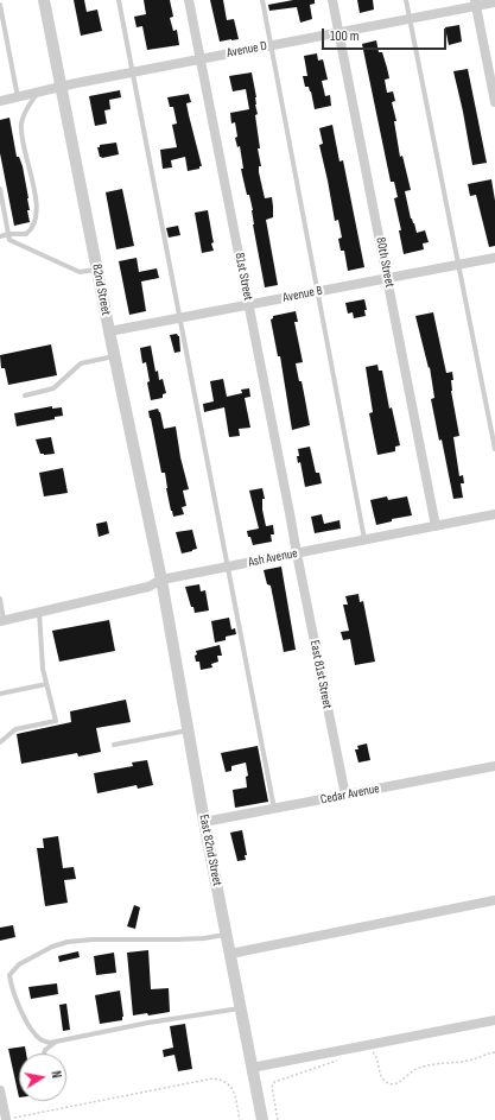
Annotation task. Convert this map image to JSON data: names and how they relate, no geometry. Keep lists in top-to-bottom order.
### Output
{
  "streets": {
    "street": [
      "Avenue D",
      "80th Street",
      "81st Street",
      "82nd Street",
      "Avenue B",
      "Ash Avenue",
      "East 81st Street",
      "Cedar Avenue",
      "East 82nd Street"
    ]
  },
  "crossings": [
    ["Avenue D", "80th Street"],
    ["Avenue D", "81st Street"],
    ["Avenue D", "82nd Street"],
    ["80th Street", "Avenue B"],
    ["80th Street", "Ash Avenue"],
    ["81st Street", "Avenue B"],
    ["81st Street", "Ash Avenue"],
    ["81st Street", "East 81st Street"],
    ["82nd Street", "Avenue B"],
    ["82nd Street", "Ash Avenue"],
    ["82nd Street", "East 82nd Street"],
    ["Ash Avenue", "East 81st Street"],
    ["Ash Avenue", "East 82nd Street"],
    ["East 81st Street", "Cedar Avenue"],
    ["Cedar Avenue", "East 82nd Street"]
  ],
  "scale_bar": "100 m",
  "north": "right"
}
